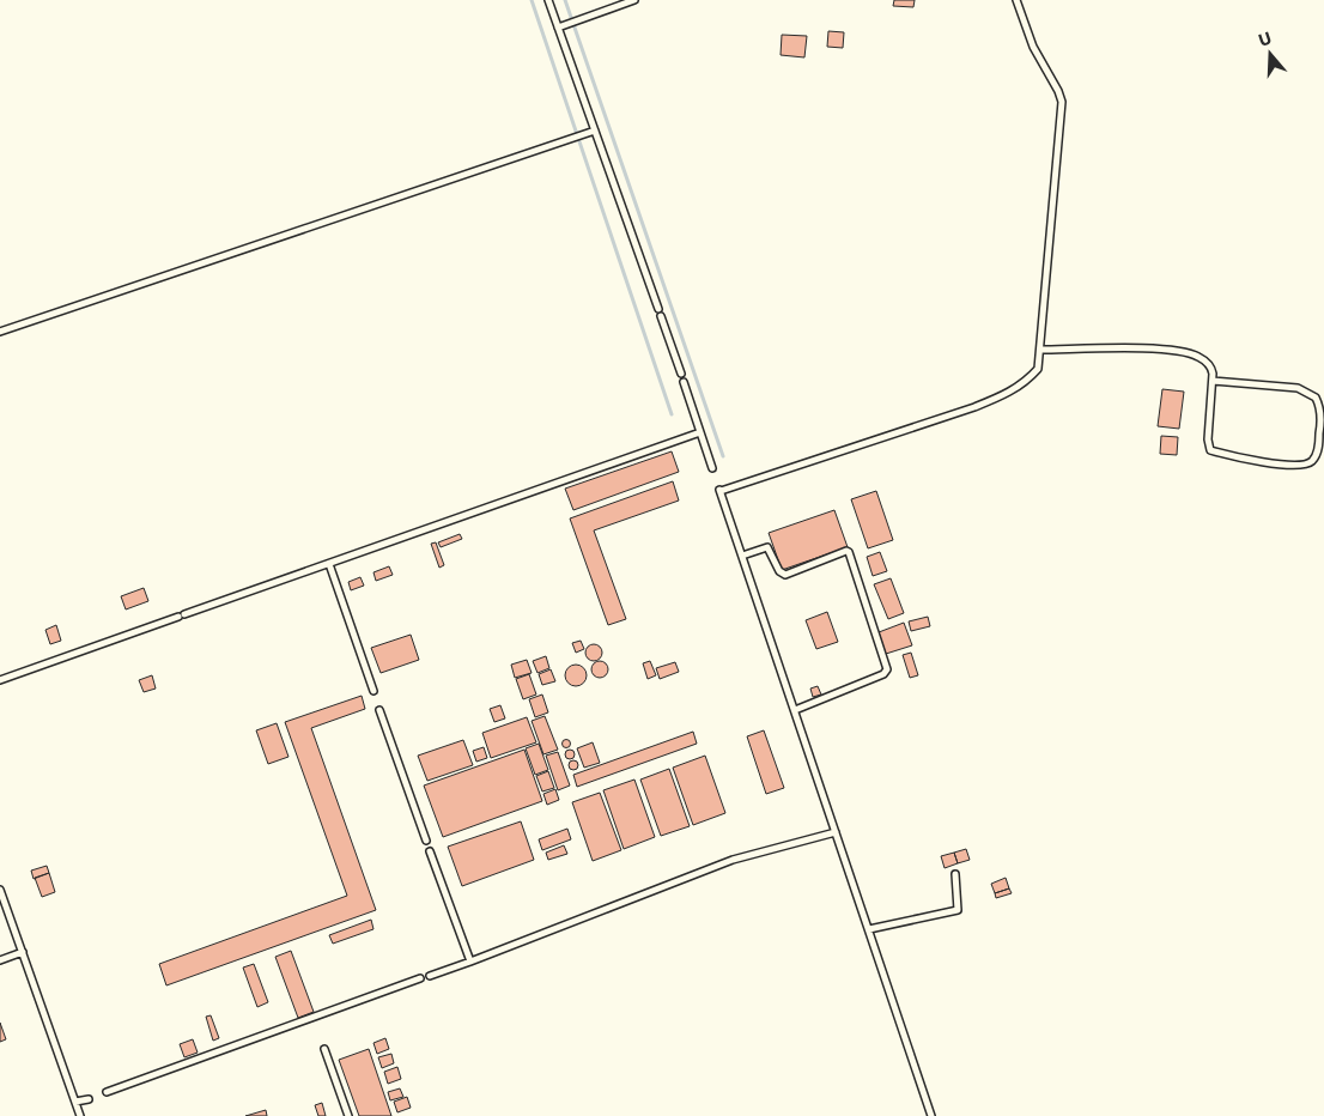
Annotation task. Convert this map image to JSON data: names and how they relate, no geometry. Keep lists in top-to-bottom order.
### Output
{
  "north": "top"
}
